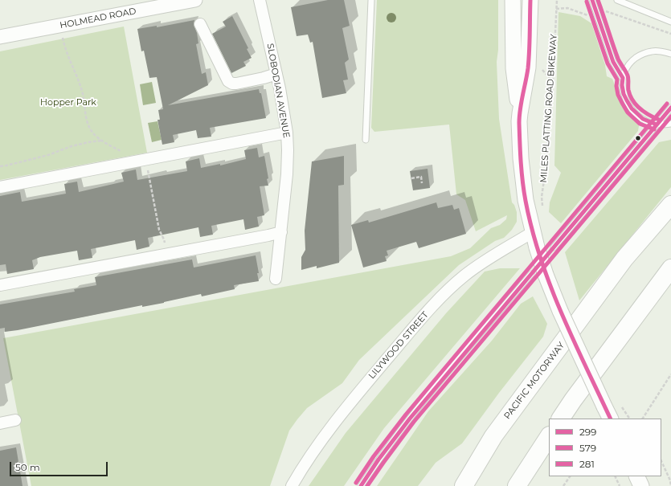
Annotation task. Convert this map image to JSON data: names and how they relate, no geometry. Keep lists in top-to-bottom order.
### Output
{
  "streets": {
    "highway": ["PACIFIC MOTORWAY"],
    "street": ["HOLMEAD ROAD", "SLOBODIAN AVENUE", "LILYWOOD STREET"],
    "path": ["MILES PLATTING ROAD BIKEWAY"]
  },
  "parks": ["Hopper Park"],
  "lines": ["transit line 299", "transit line 281", "transit line 579"],
  "legend": ["299", "579", "281"],
  "scale_bar": "50 m"
}
